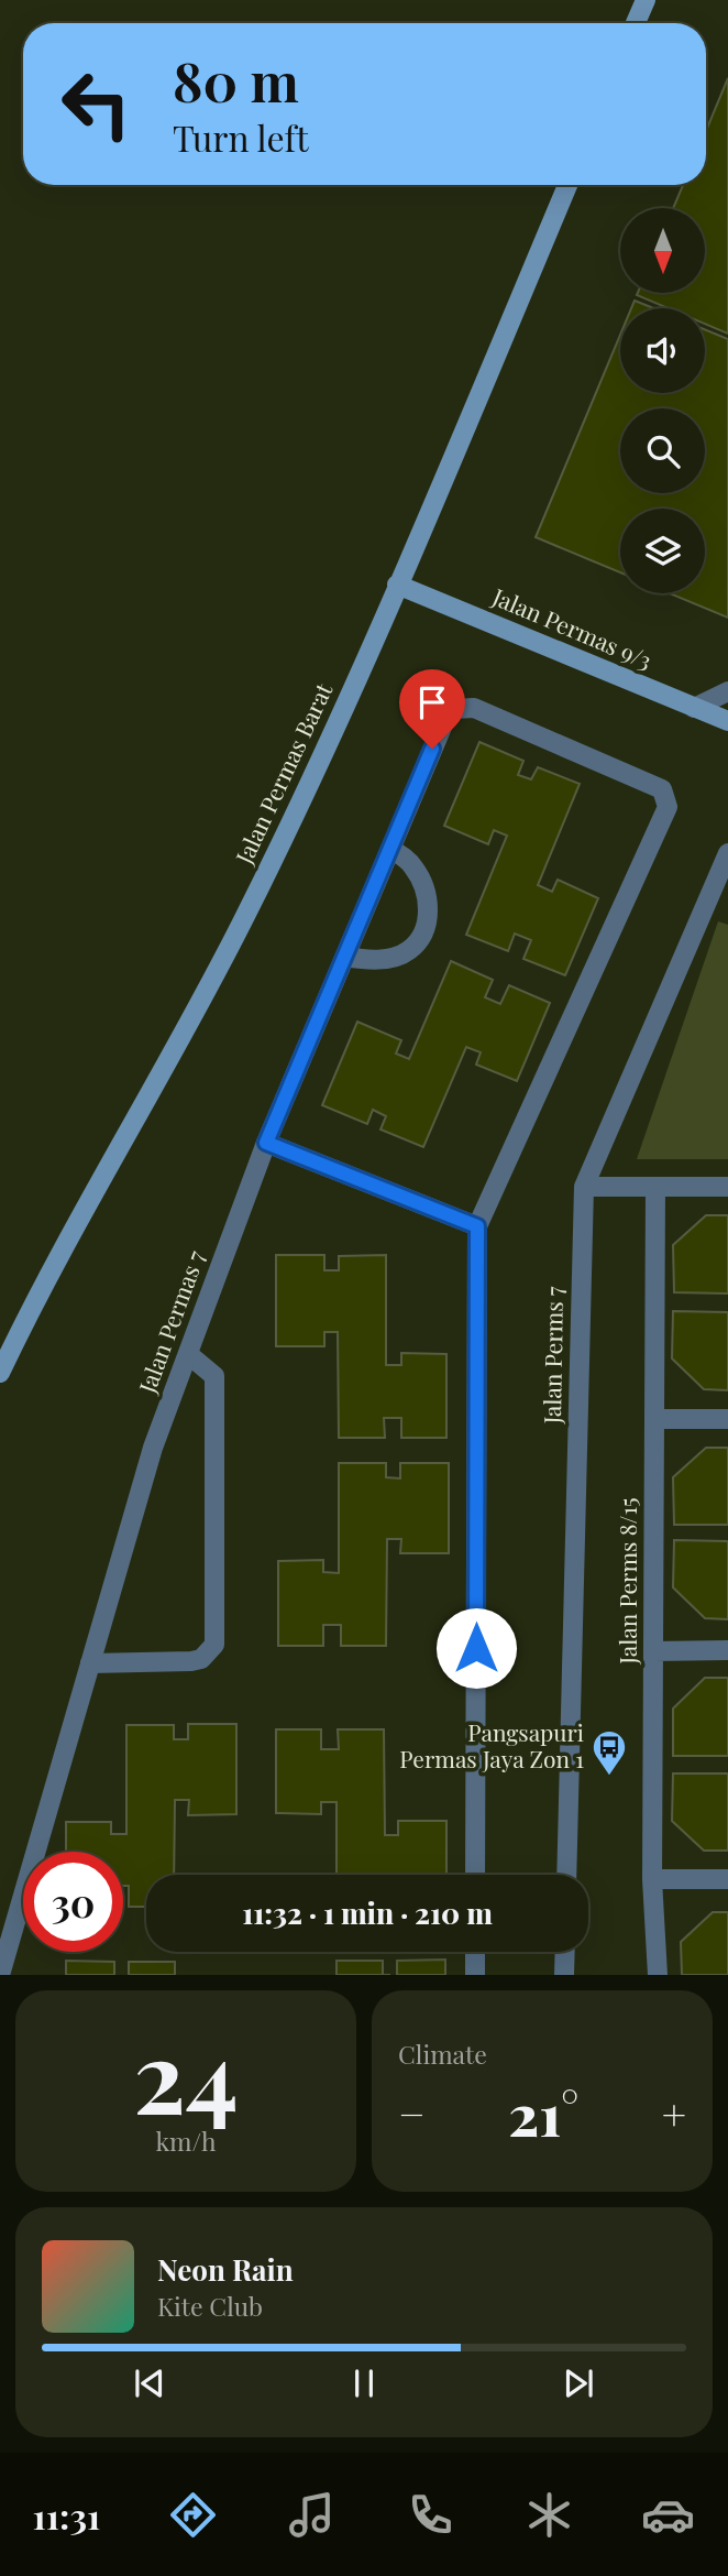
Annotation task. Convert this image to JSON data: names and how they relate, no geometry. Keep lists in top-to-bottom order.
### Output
{
  "streets": {
    "main road": ["Jalan Permas 9/3", "Jalan Permas Barat"],
    "street": ["Jalan Permas 7", "Jalan Perms 7", "Jalan Perms 8/15"]
  },
  "crossings": [
    ["Jalan Permas 9/3", "Jalan Permas Barat"]
  ],
  "places": {
    "bus stop": ["Pangsapuri Permas Jaya Zon 1"]
  },
  "north": "bottom",
  "page": {
    "turn": ["80 m", "Turn left"],
    "limit": "30",
    "trip": "11:32 · 1 min · 210 m",
    "tile": [
      ["24", "km/h"],
      "Climate"
    ],
    "heat": ["−", "21°", "+"],
    "song": ["Neon Rain", "Kite Club"],
    "tabs": "11:31"
  }
}
